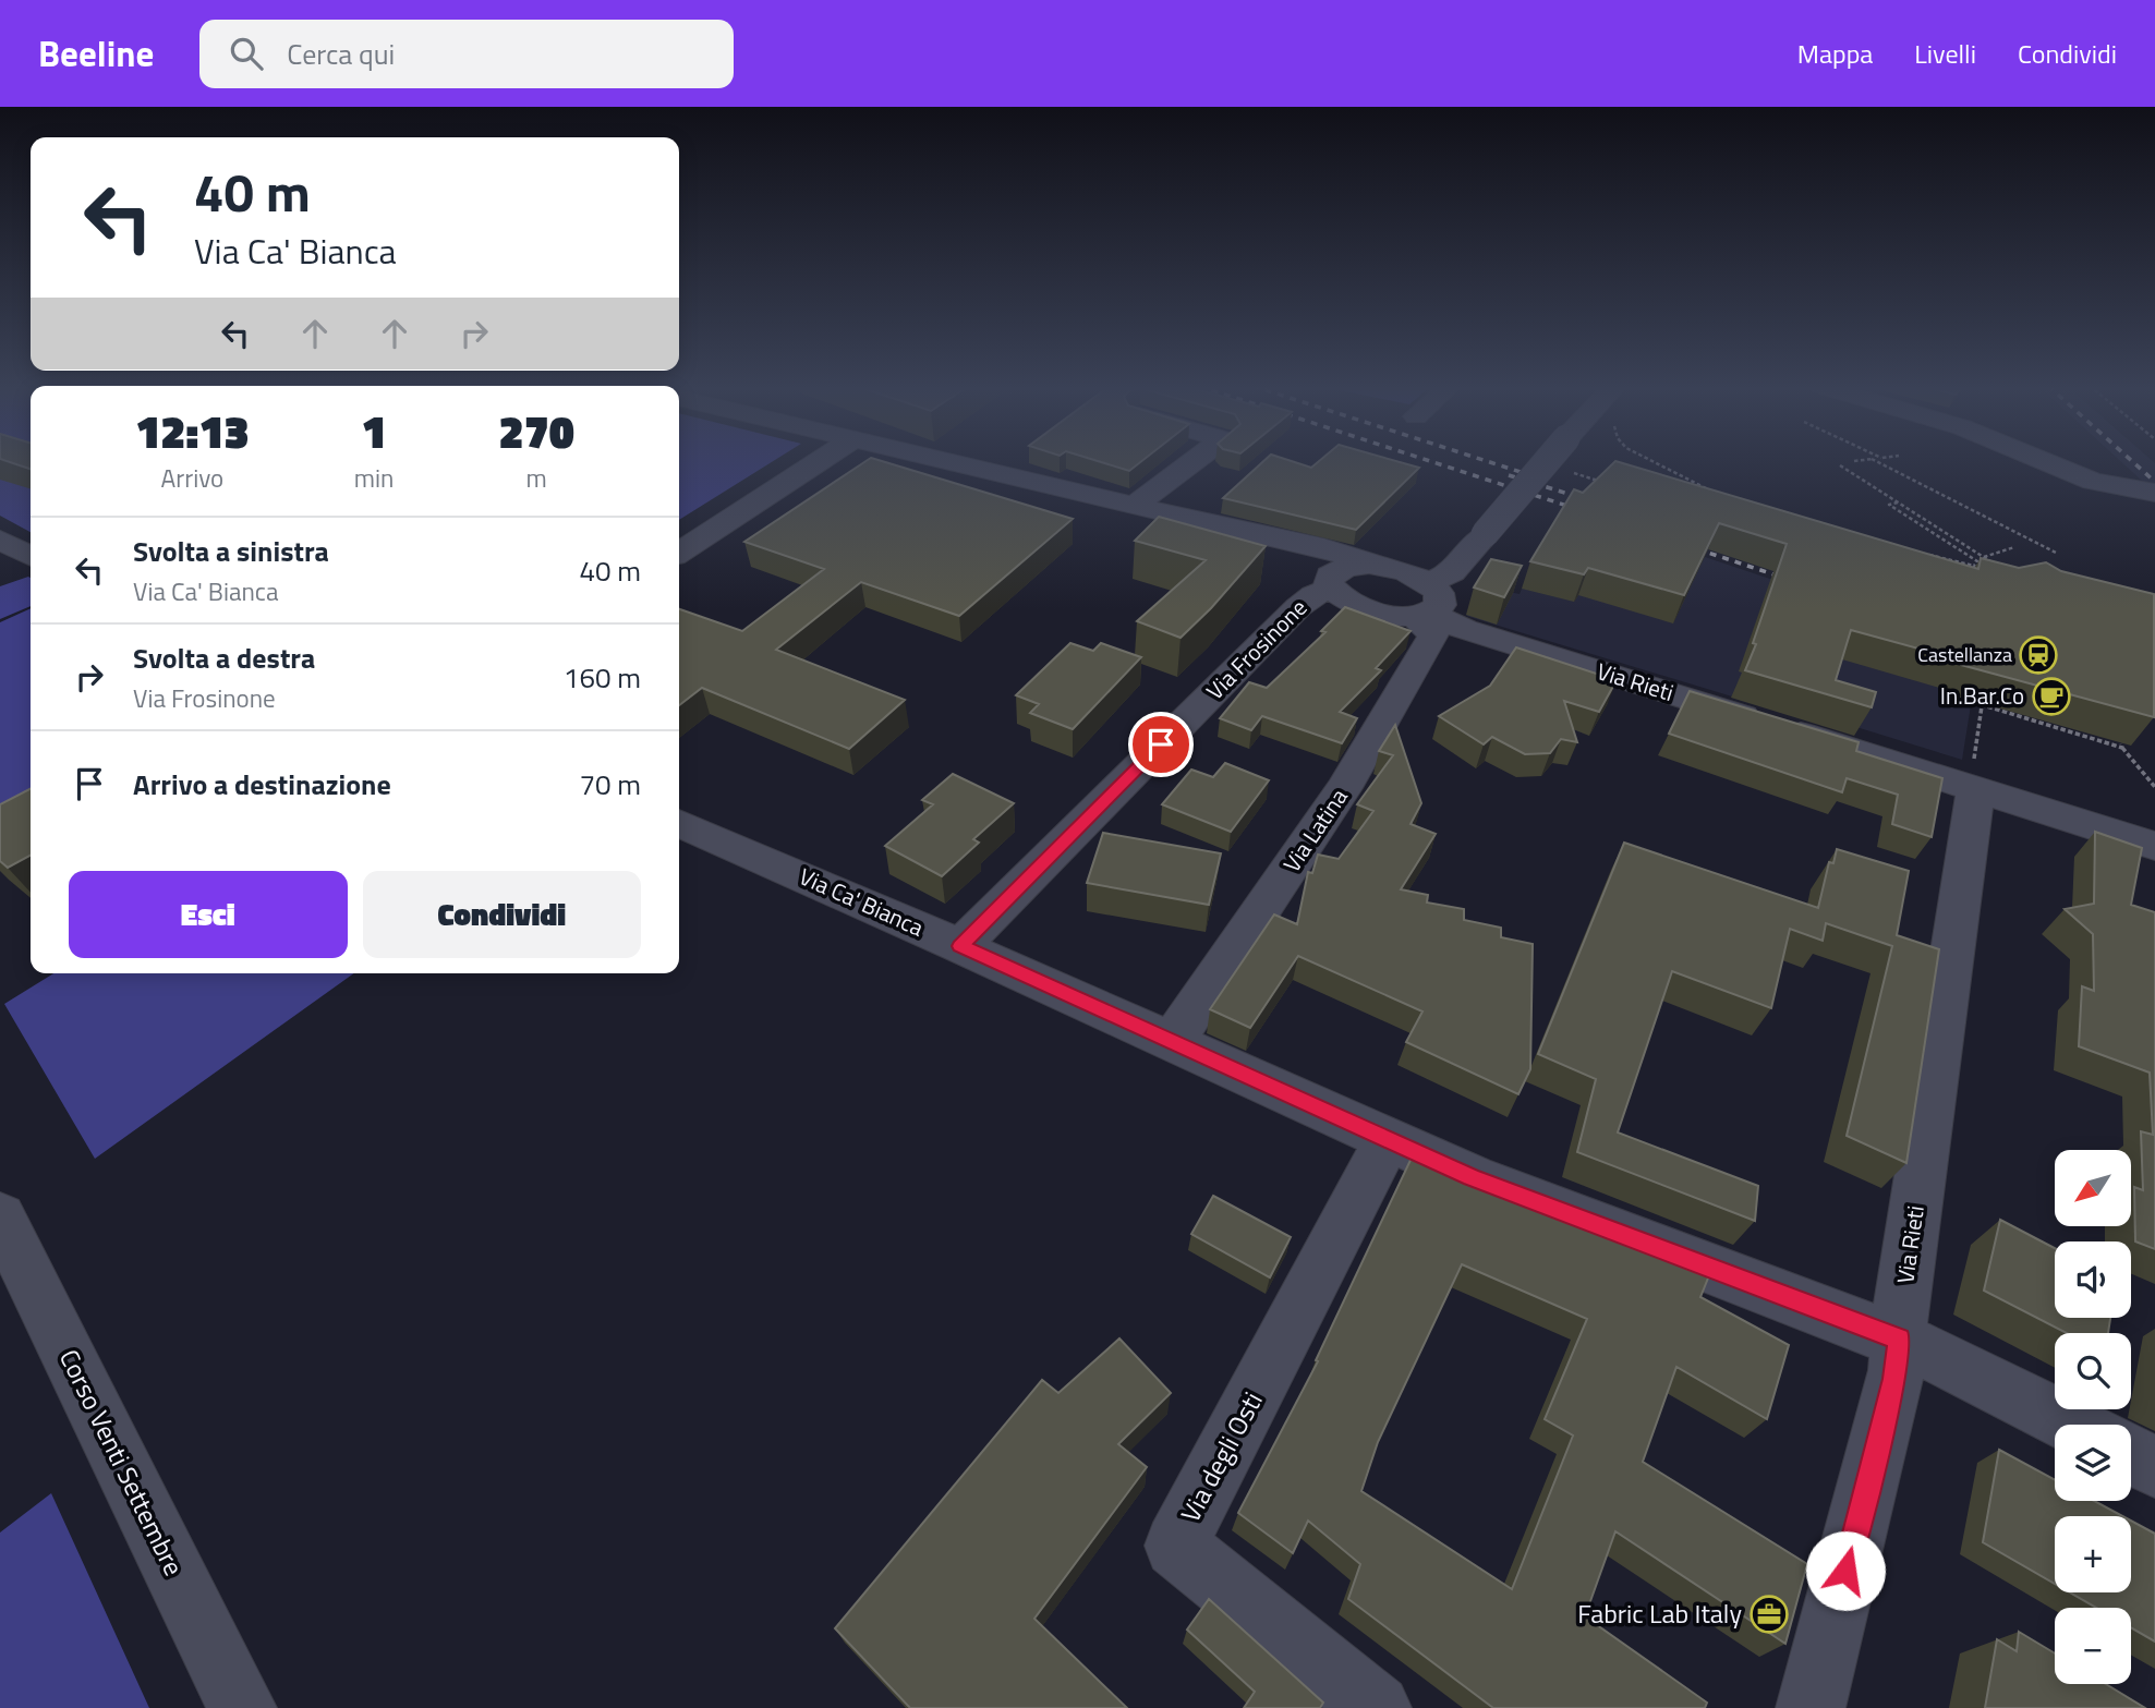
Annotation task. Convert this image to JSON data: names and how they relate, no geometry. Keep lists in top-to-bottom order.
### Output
{
  "streets": {
    "street": [
      "Via Frosinone",
      "Via Rieti",
      "Via Latina",
      "Via Ca' Bianca",
      "Via degli Osti",
      "Corso Venti Settembre"
    ]
  },
  "crossings": [
    ["Via Frosinone", "Via Ca' Bianca"],
    ["Via Rieti", "Via Latina"],
    ["Via Rieti", "Via Ca' Bianca"],
    ["Via Latina", "Via Ca' Bianca"],
    ["Via Ca' Bianca", "Via degli Osti"]
  ],
  "places": {
    "station": ["Castellanza"],
    "cafe": ["In.Bar.Co"],
    "office": ["Fabric Lab Italy"]
  },
  "north": "bottom left",
  "page": {
    "header": "Beeline",
    "search": "Cerca qui",
    "nav": ["Mappa", "Livelli", "Condividi"],
    "turn": ["40 m", "Via Ca' Bianca"],
    "eta": [
      "12:13",
      "Arrivo",
      "1",
      "min",
      "270",
      "m"
    ],
    "list": [
      {
        "name": "Svolta a sinistra",
        "note": "Via Ca' Bianca",
        "value": "40 m"
      },
      {
        "name": "Svolta a destra",
        "note": "Via Frosinone",
        "value": "160 m"
      },
      {
        "name": "Arrivo a destinazione",
        "value": "70 m"
      }
    ],
    "buttons": ["Esci", "Condividi"],
    "map_buttons": ["+", "−"]
  }
}
